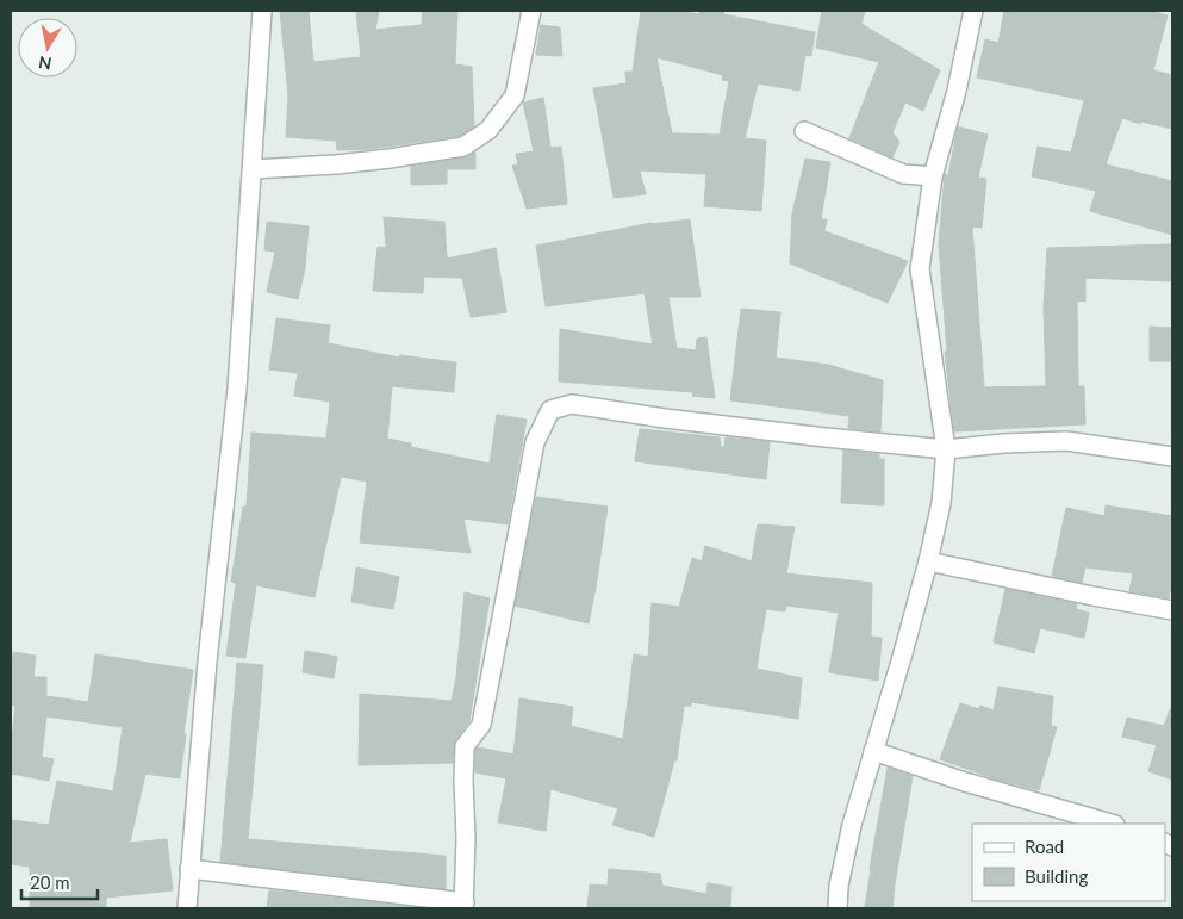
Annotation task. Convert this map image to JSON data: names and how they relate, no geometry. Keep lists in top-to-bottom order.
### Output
{
  "legend": ["Road", "Building"],
  "scale_bar": "20 m",
  "north": "bottom"
}
